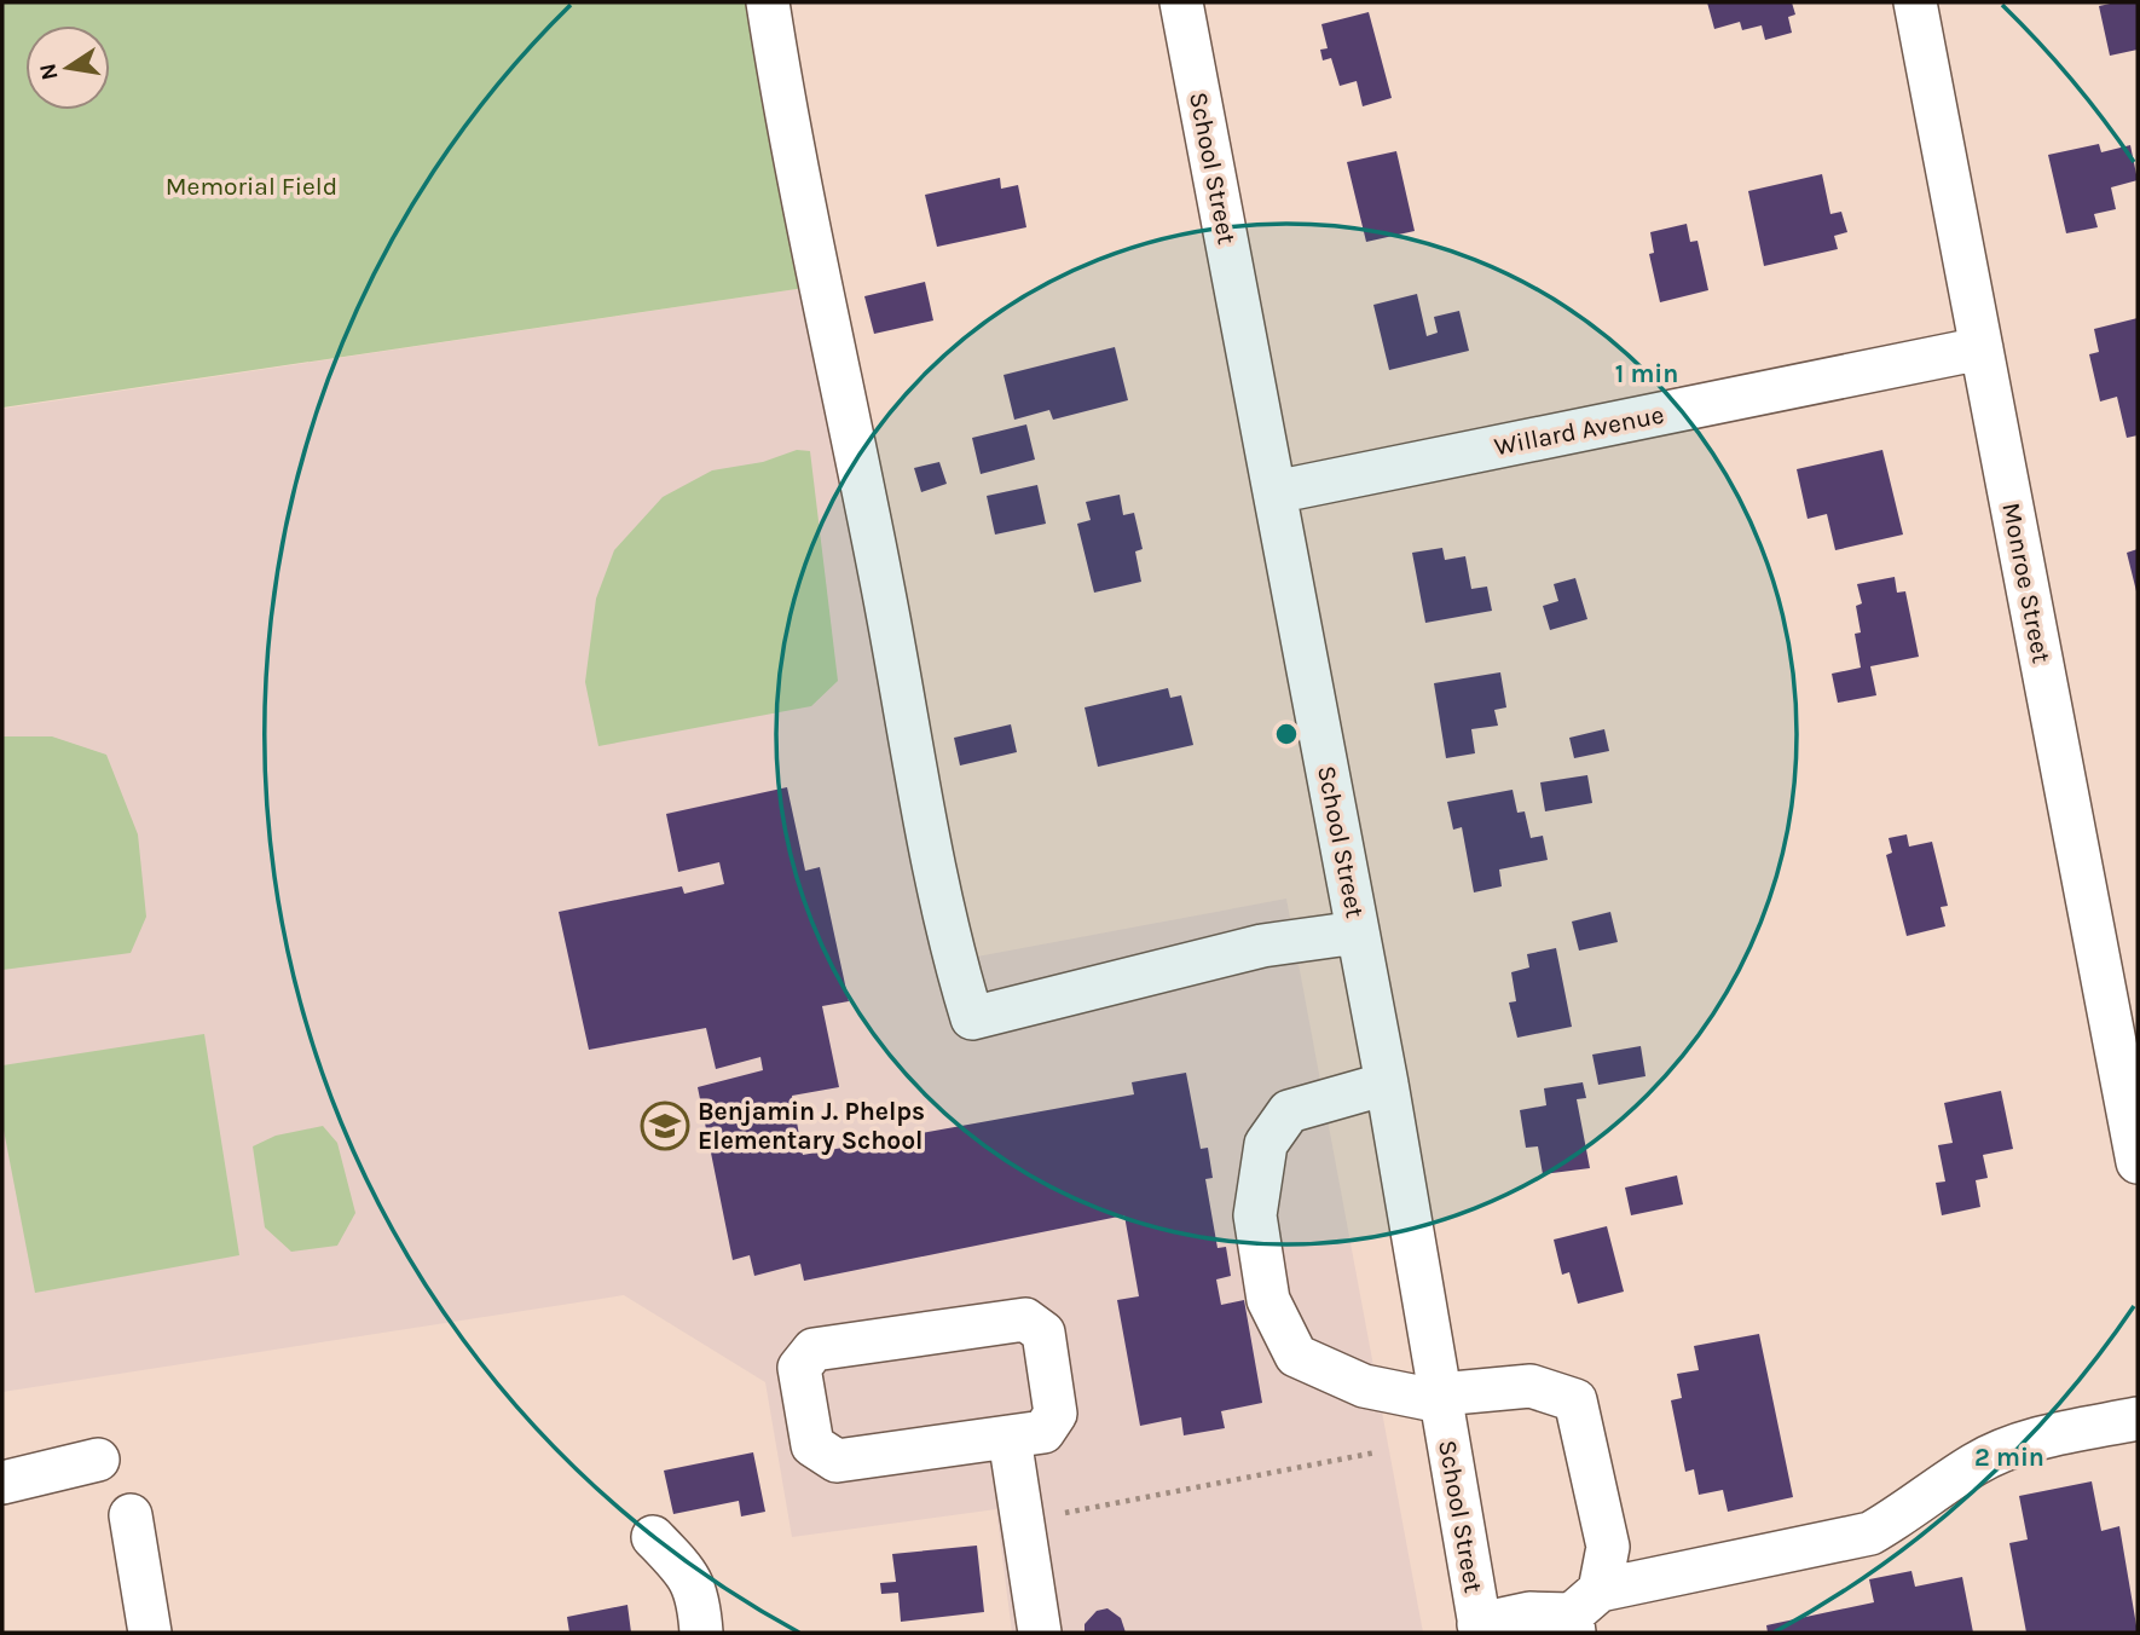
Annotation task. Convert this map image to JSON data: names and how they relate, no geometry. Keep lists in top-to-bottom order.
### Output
{
  "streets": {
    "street": ["School Street", "Willard Avenue", "Monroe Street"]
  },
  "crossings": [
    ["School Street", "Willard Avenue"],
    ["Willard Avenue", "Monroe Street"]
  ],
  "parks": ["Memorial Field"],
  "places": {
    "school or university": ["Benjamin J. Phelps Elementary School"]
  },
  "north": "left",
  "rings": ["1 min", "2 min"]
}
